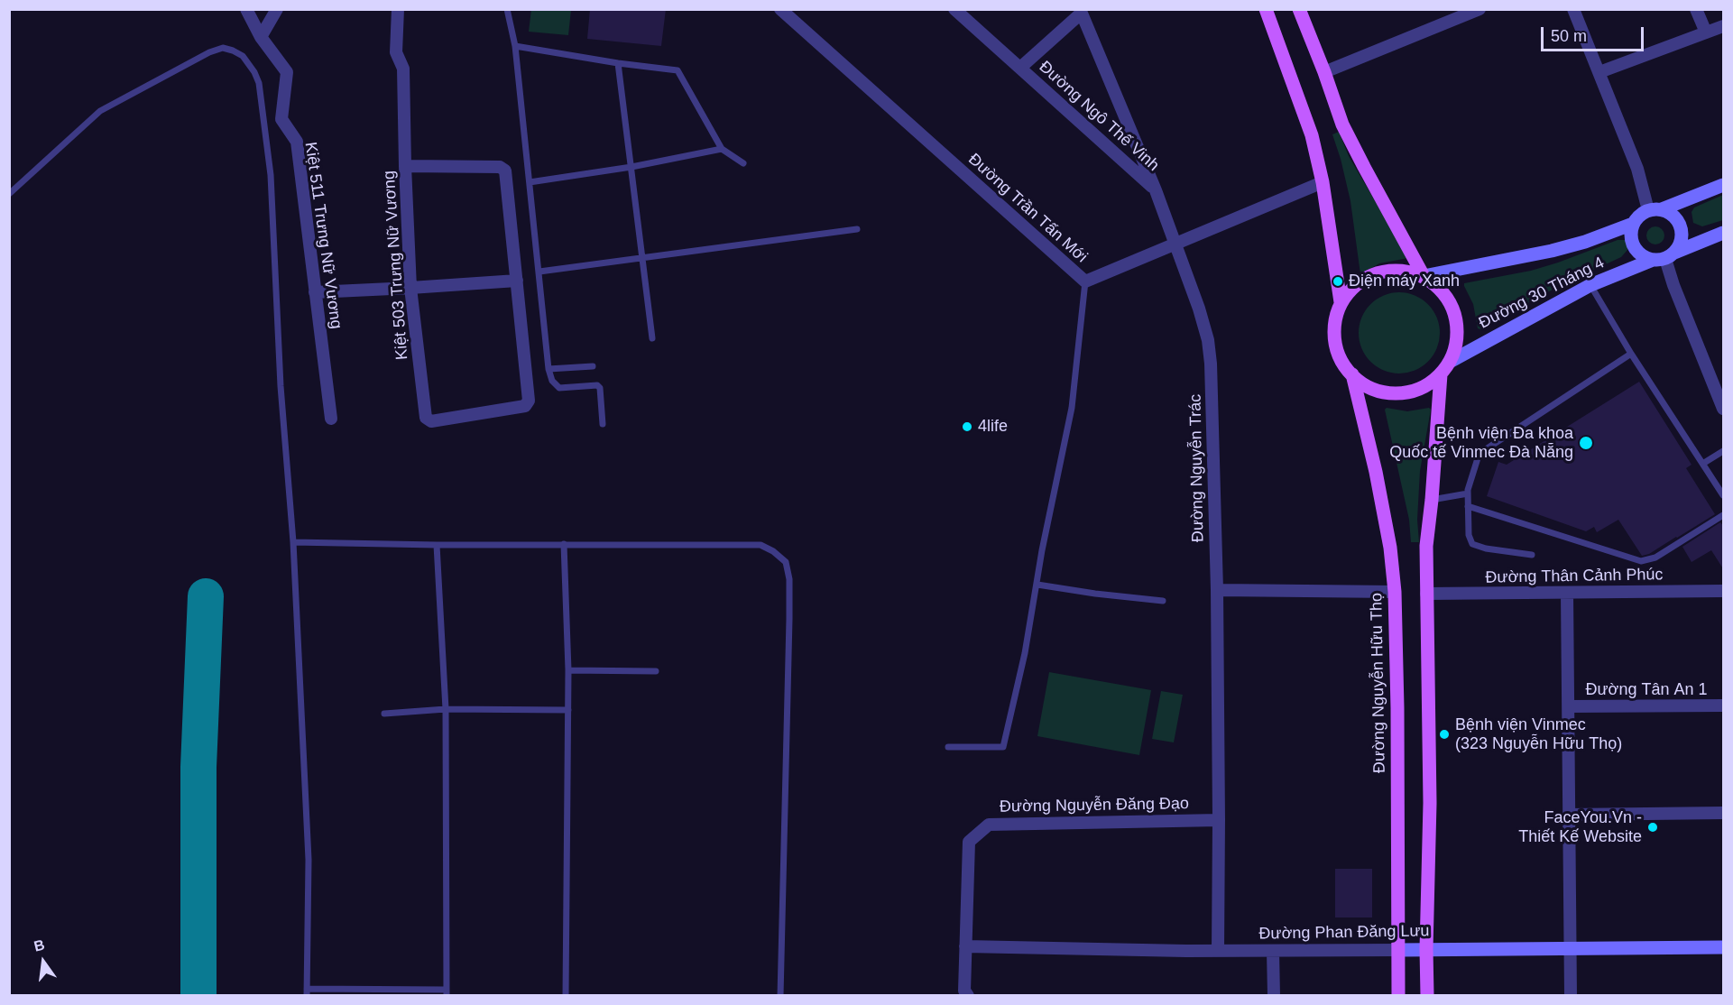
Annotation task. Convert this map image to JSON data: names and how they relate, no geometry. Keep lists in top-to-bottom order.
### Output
{
  "streets": {
    "main road": ["Đường Nguyễn Hữu Thọ"],
    "street": [
      "Đường Ngô Thế Vinh",
      "Đường Trần Tấn Mới",
      "Kiệt 511 Trưng Nữ Vương",
      "Kiệt 503 Trưng Nữ Vương",
      "Đường 30 Tháng 4",
      "Đường Nguyễn Trác",
      "Đường Thân Cảnh Phúc",
      "Đường Tân An 1",
      "Đường Nguyễn Đăng Đạo",
      "Đường Phan Đăng Lưu"
    ]
  },
  "crossings": [
    ["Đường Ngô Thế Vinh", "Đường Nguyễn Trác"],
    ["Đường Trần Tấn Mới", "Đường Nguyễn Trác"],
    ["Đường 30 Tháng 4", "Đường Nguyễn Hữu Thọ"],
    ["Đường Nguyễn Trác", "Đường Nguyễn Đăng Đạo"],
    ["Đường Nguyễn Trác", "Đường Phan Đăng Lưu"],
    ["Đường Nguyễn Hữu Thọ", "Đường Phan Đăng Lưu"],
    ["Đường Nguyễn Đăng Đạo", "Đường Phan Đăng Lưu"]
  ],
  "places": [
    "Điện máy Xanh",
    "4life",
    "Bệnh viện Đa khoa Quốc tế Vinmec Đà Nẵng",
    "Bệnh viện Vinmec (323 Nguyễn Hữu Thọ)",
    "FaceYou.Vn - Thiết Kế Website"
  ],
  "scale_bar": "50 m",
  "north": "top"
}
